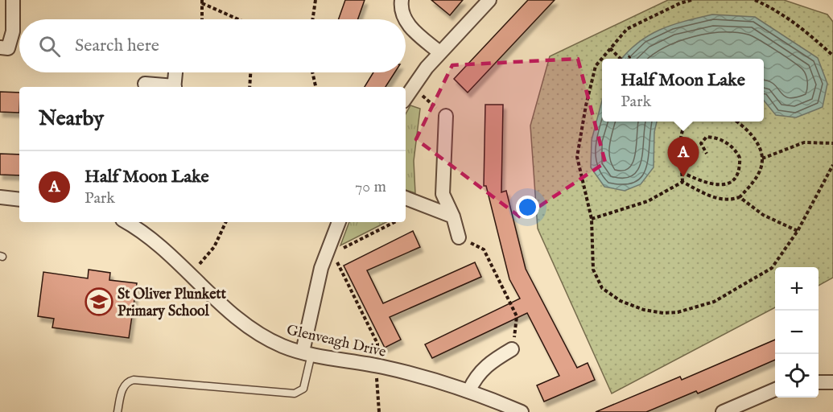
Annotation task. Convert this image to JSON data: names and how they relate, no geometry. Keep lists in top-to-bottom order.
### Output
{
  "streets": {
    "street": ["Glenveagh Drive"]
  },
  "places": {
    "school or university": ["St Oliver Plunkett Primary School"]
  },
  "page": {
    "search": "Search here",
    "popup": ["Half Moon Lake", "Park"],
    "heading": "Nearby",
    "pins": "A",
    "list": [
      {
        "mark": "A",
        "name": "Half Moon Lake",
        "note": "Park",
        "value": "70 m"
      }
    ],
    "map_buttons": ["+", "−"]
  }
}
